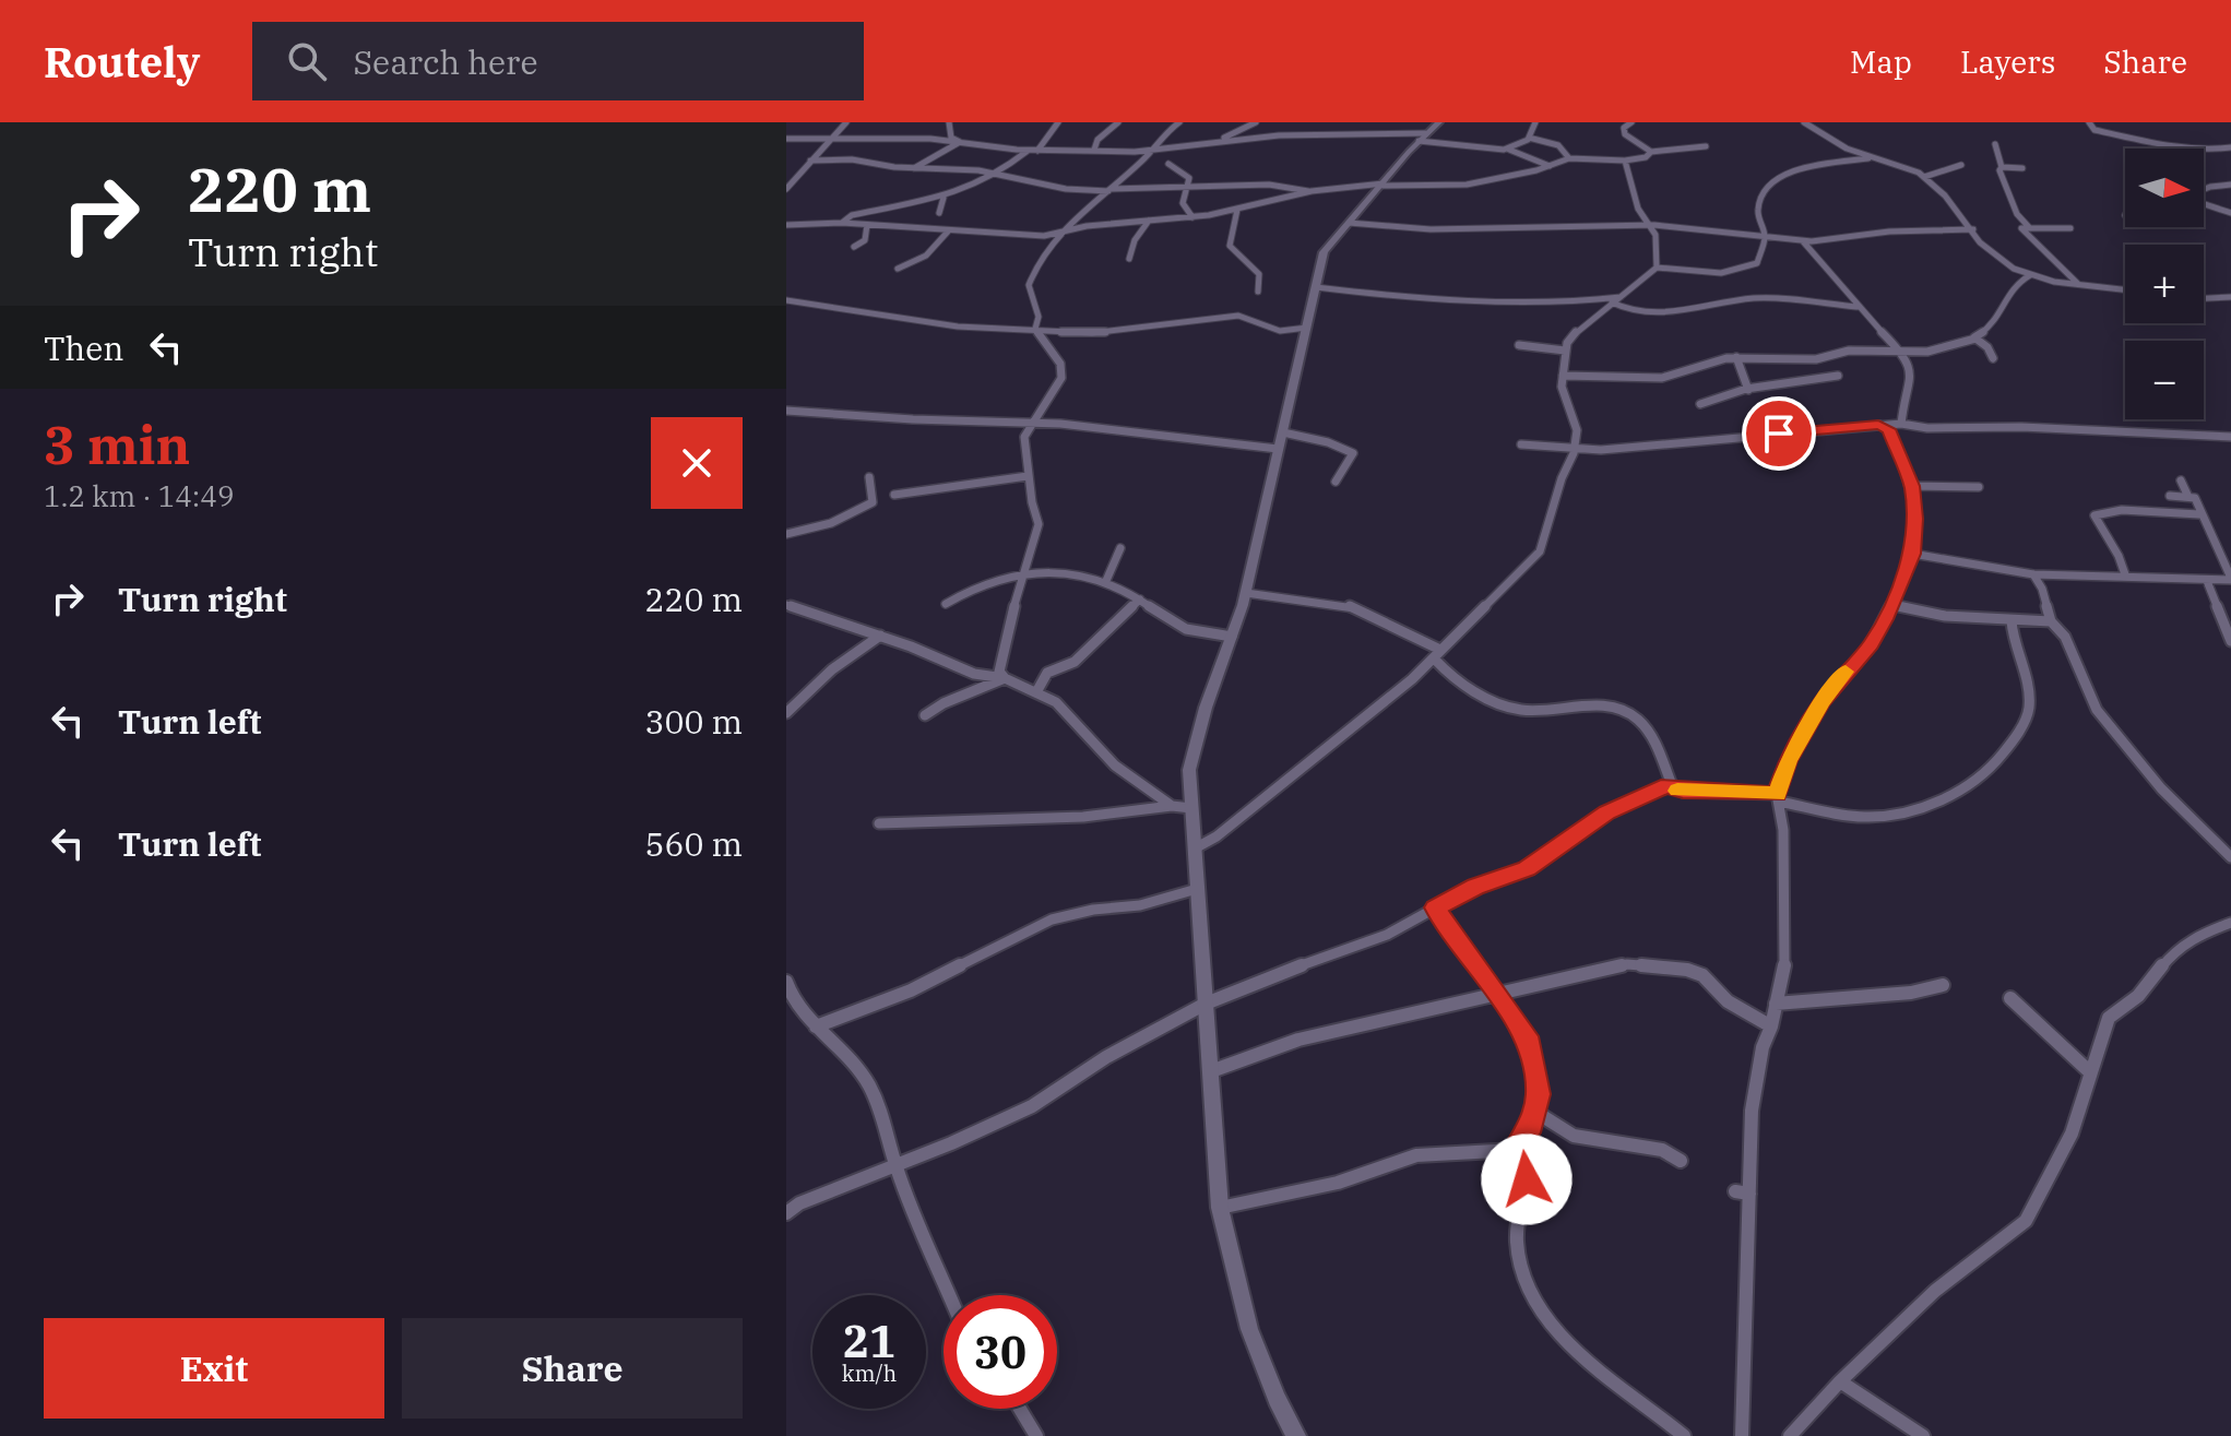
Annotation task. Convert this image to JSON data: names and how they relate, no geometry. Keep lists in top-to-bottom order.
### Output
{
  "north": "right",
  "page": {
    "header": "Routely",
    "search": "Search here",
    "nav": ["Map", "Layers", "Share"],
    "turn": ["220 m", "Turn right"],
    "map_buttons": ["+", "−"],
    "then": "Then",
    "heading": ["3 min", "1.2 km · 14:49"],
    "list": [
      {
        "name": "Turn right",
        "value": "220 m"
      },
      {
        "name": "Turn left",
        "value": "300 m"
      },
      {
        "name": "Turn left",
        "value": "560 m"
      }
    ],
    "speed": "21 km/h",
    "limit": "30",
    "buttons": ["Exit", "Share"]
  }
}
